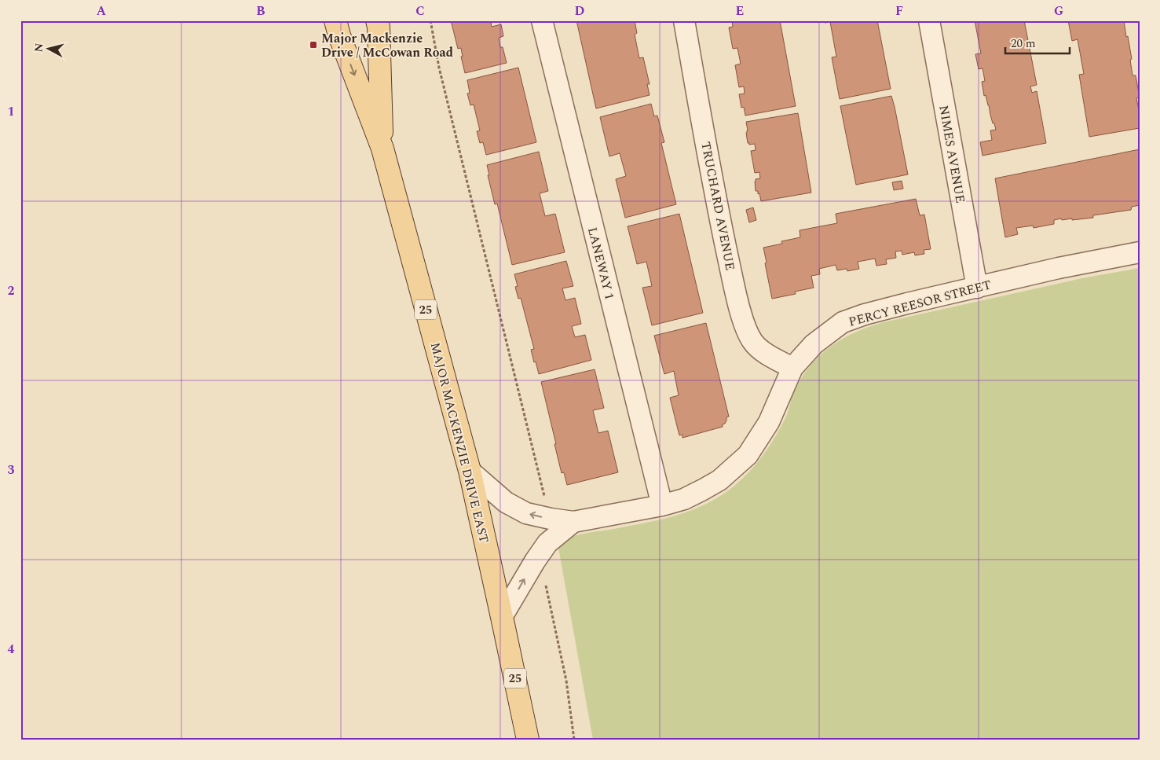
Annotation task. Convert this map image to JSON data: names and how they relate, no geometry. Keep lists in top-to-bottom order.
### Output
{
  "streets": {
    "main road": ["25", "MAJOR MACKENZIE DRIVE EAST"],
    "street": [
      "NIMES AVENUE",
      "TRUCHARD AVENUE",
      "LANEWAY 1",
      "PERCY REESOR STREET"
    ]
  },
  "crossings": [
    ["NIMES AVENUE", "PERCY REESOR STREET"],
    ["TRUCHARD AVENUE", "PERCY REESOR STREET"],
    ["LANEWAY 1", "PERCY REESOR STREET"],
    ["PERCY REESOR STREET", "MAJOR MACKENZIE DRIVE EAST"]
  ],
  "places": {
    "transit": ["Major Mackenzie Drive / McCowan Road"]
  },
  "scale_bar": "20 m",
  "north": "left",
  "grid": {
    "columns": [
      "A",
      "B",
      "C",
      "D",
      "E",
      "F",
      "G"
    ],
    "rows": [
      "1",
      "2",
      "3",
      "4"
    ]
  }
}
